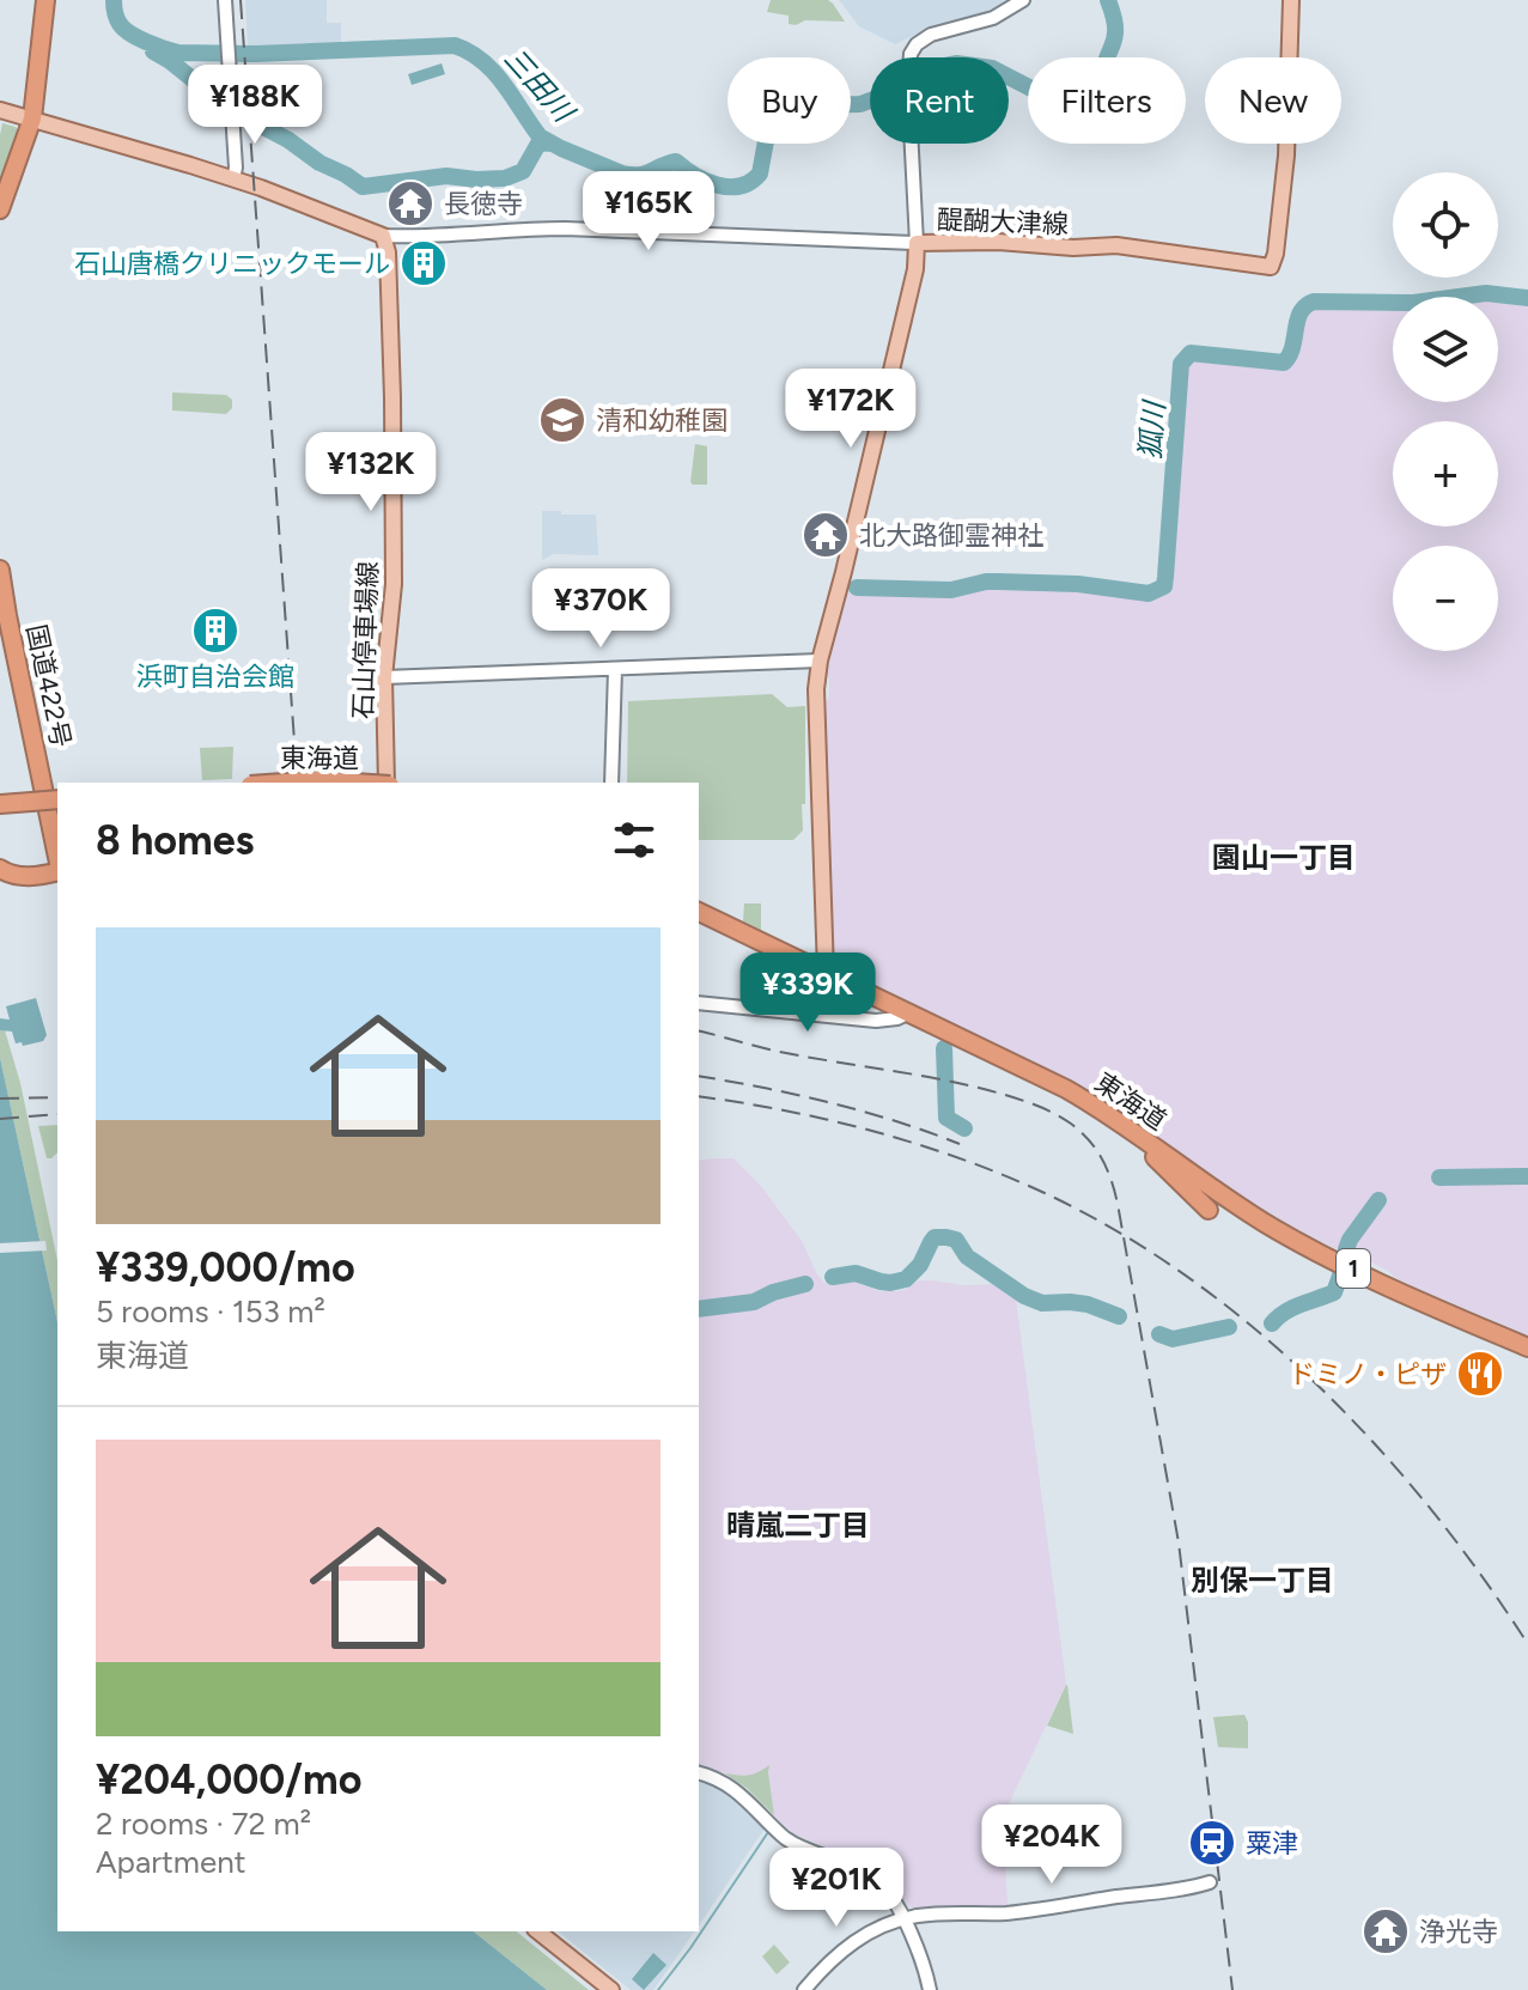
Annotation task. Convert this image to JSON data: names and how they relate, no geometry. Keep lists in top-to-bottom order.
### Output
{
  "streets": {
    "highway": ["国道422号", "東海道", "1"],
    "main road": ["醍醐大津線", "石山停車場線"]
  },
  "crossings": [
    ["醍醐大津線", "東海道"]
  ],
  "districts": ["園山一丁目", "晴嵐二丁目", "別保一丁目"],
  "water": ["三田川", "狐川"],
  "places": {
    "temple": ["長徳寺", "北大路御霊神社", "浄光寺"],
    "building": ["石山唐橋クリニックモール", "浜町自治会館"],
    "school or university": ["清和幼稚園"],
    "restaurant": ["ドミノ・ピザ"],
    "station": ["粟津"]
  },
  "page": {
    "chip": [
      "Buy",
      "Rent",
      "Filters",
      "New"
    ],
    "price": [
      "¥188K",
      "¥165K",
      "¥172K",
      "¥132K",
      "¥370K",
      "¥339K",
      "¥204K",
      "¥201K"
    ],
    "map_buttons": ["+", "−"],
    "heading": "8 homes",
    "list": [
      {
        "name": "¥339,000/mo",
        "note": "5 rooms · 153 m² · 東海道"
      },
      {
        "name": "¥204,000/mo",
        "note": "2 rooms · 72 m² · Apartment"
      }
    ]
  }
}
